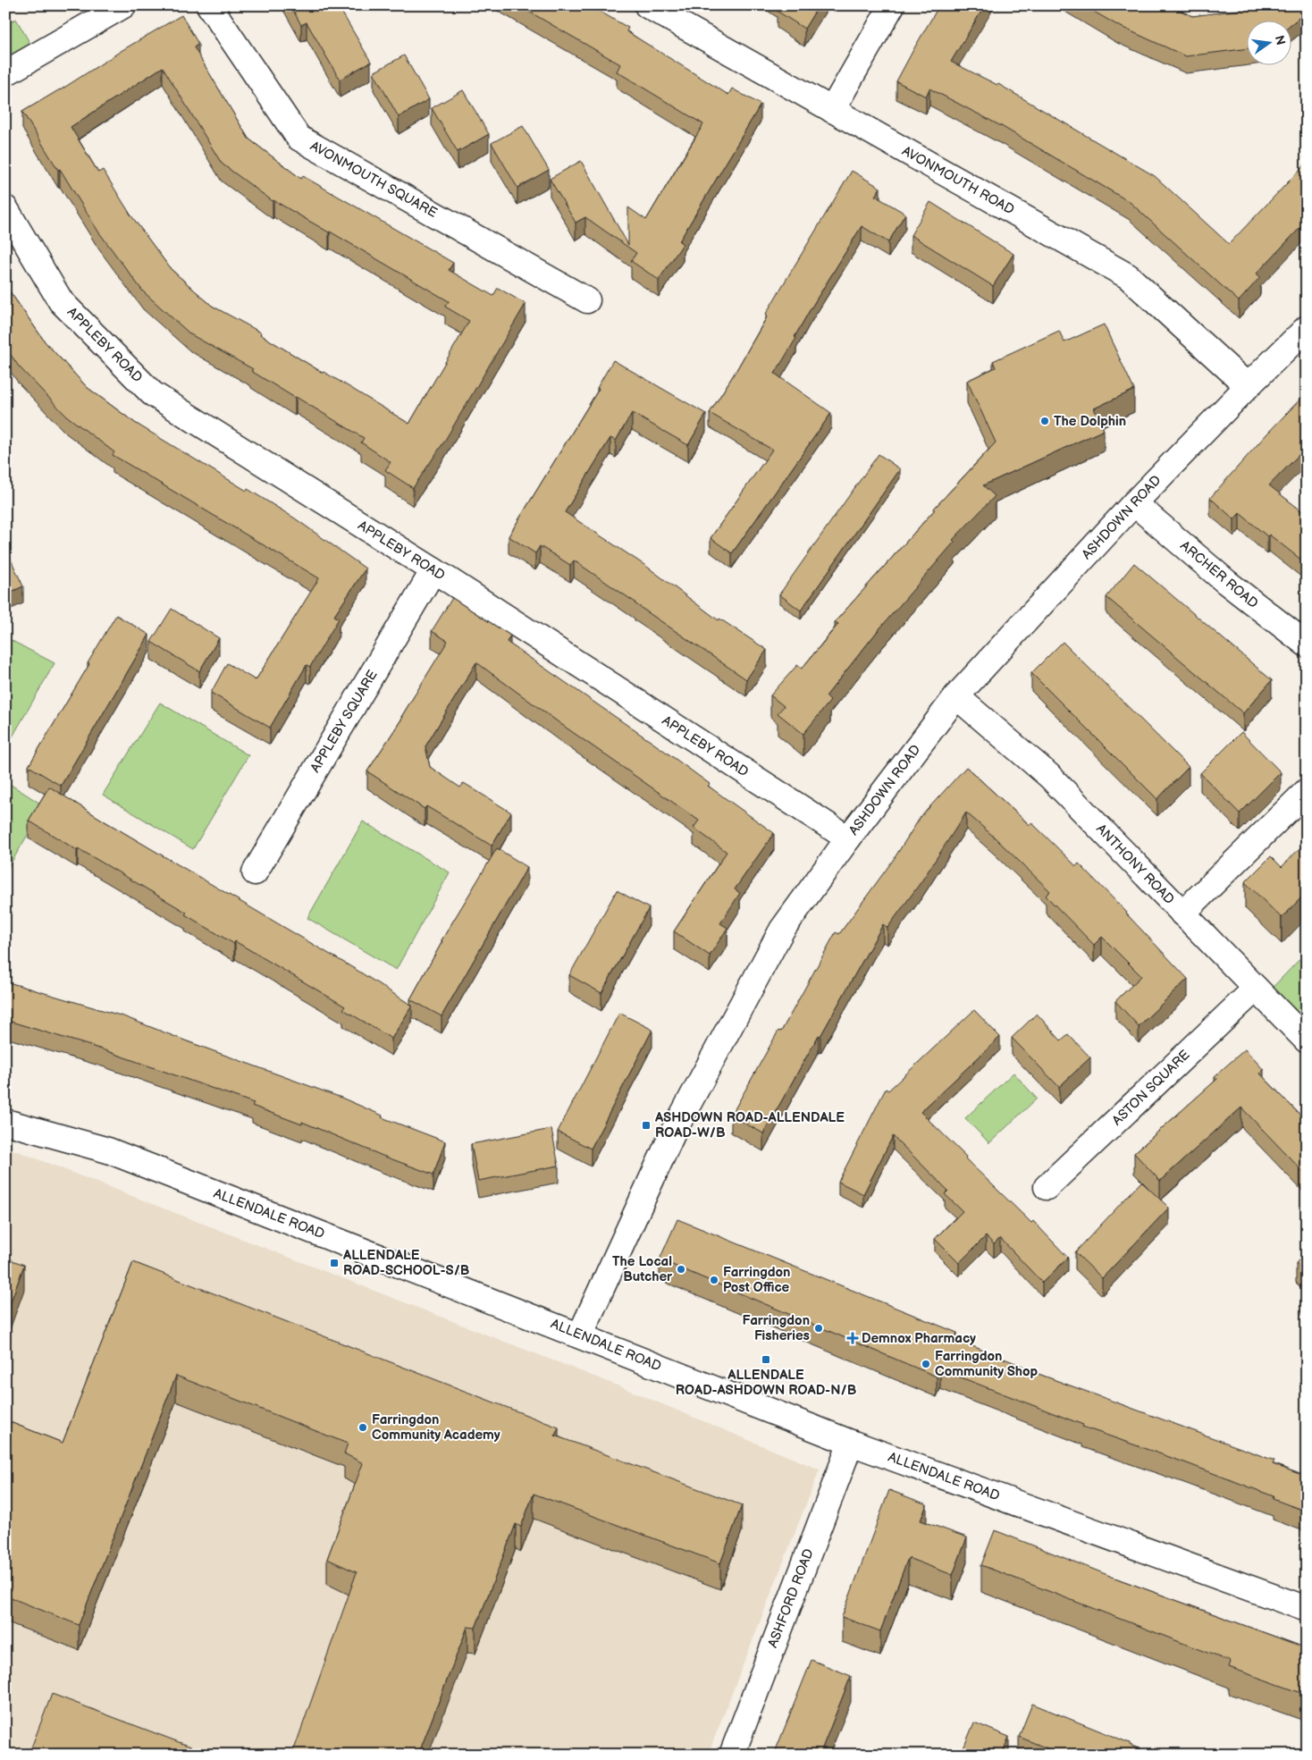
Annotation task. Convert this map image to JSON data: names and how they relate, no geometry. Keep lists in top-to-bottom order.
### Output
{
  "streets": {
    "street": [
      "AVONMOUTH SQUARE",
      "AVONMOUTH ROAD",
      "APPLEBY ROAD",
      "ASHDOWN ROAD",
      "ARCHER ROAD",
      "APPLEBY SQUARE",
      "ANTHONY ROAD",
      "ASTON SQUARE",
      "ALLENDALE ROAD",
      "ASHFORD ROAD"
    ]
  },
  "crossings": [
    ["AVONMOUTH ROAD", "ASHDOWN ROAD"],
    ["APPLEBY ROAD", "ASHDOWN ROAD"],
    ["APPLEBY ROAD", "APPLEBY SQUARE"],
    ["ASHDOWN ROAD", "ARCHER ROAD"],
    ["ASHDOWN ROAD", "ANTHONY ROAD"],
    ["ASHDOWN ROAD", "ALLENDALE ROAD"],
    ["ANTHONY ROAD", "ASTON SQUARE"],
    ["ALLENDALE ROAD", "ASHFORD ROAD"]
  ],
  "places": {
    "other": [
      "The Dolphin",
      "The Local Butcher",
      "Farringdon Post Office",
      "Farringdon Fisheries",
      "Farringdon Community Shop",
      "Farringdon Community Academy"
    ],
    "transit": ["ASHDOWN ROAD-ALLENDALE ROAD-W/B", "ALLENDALE ROAD-SCHOOL-S/B", "ALLENDALE ROAD-ASHDOWN ROAD-N/B"],
    "health": ["Demnox Pharmacy"]
  },
  "north": "right"
}
